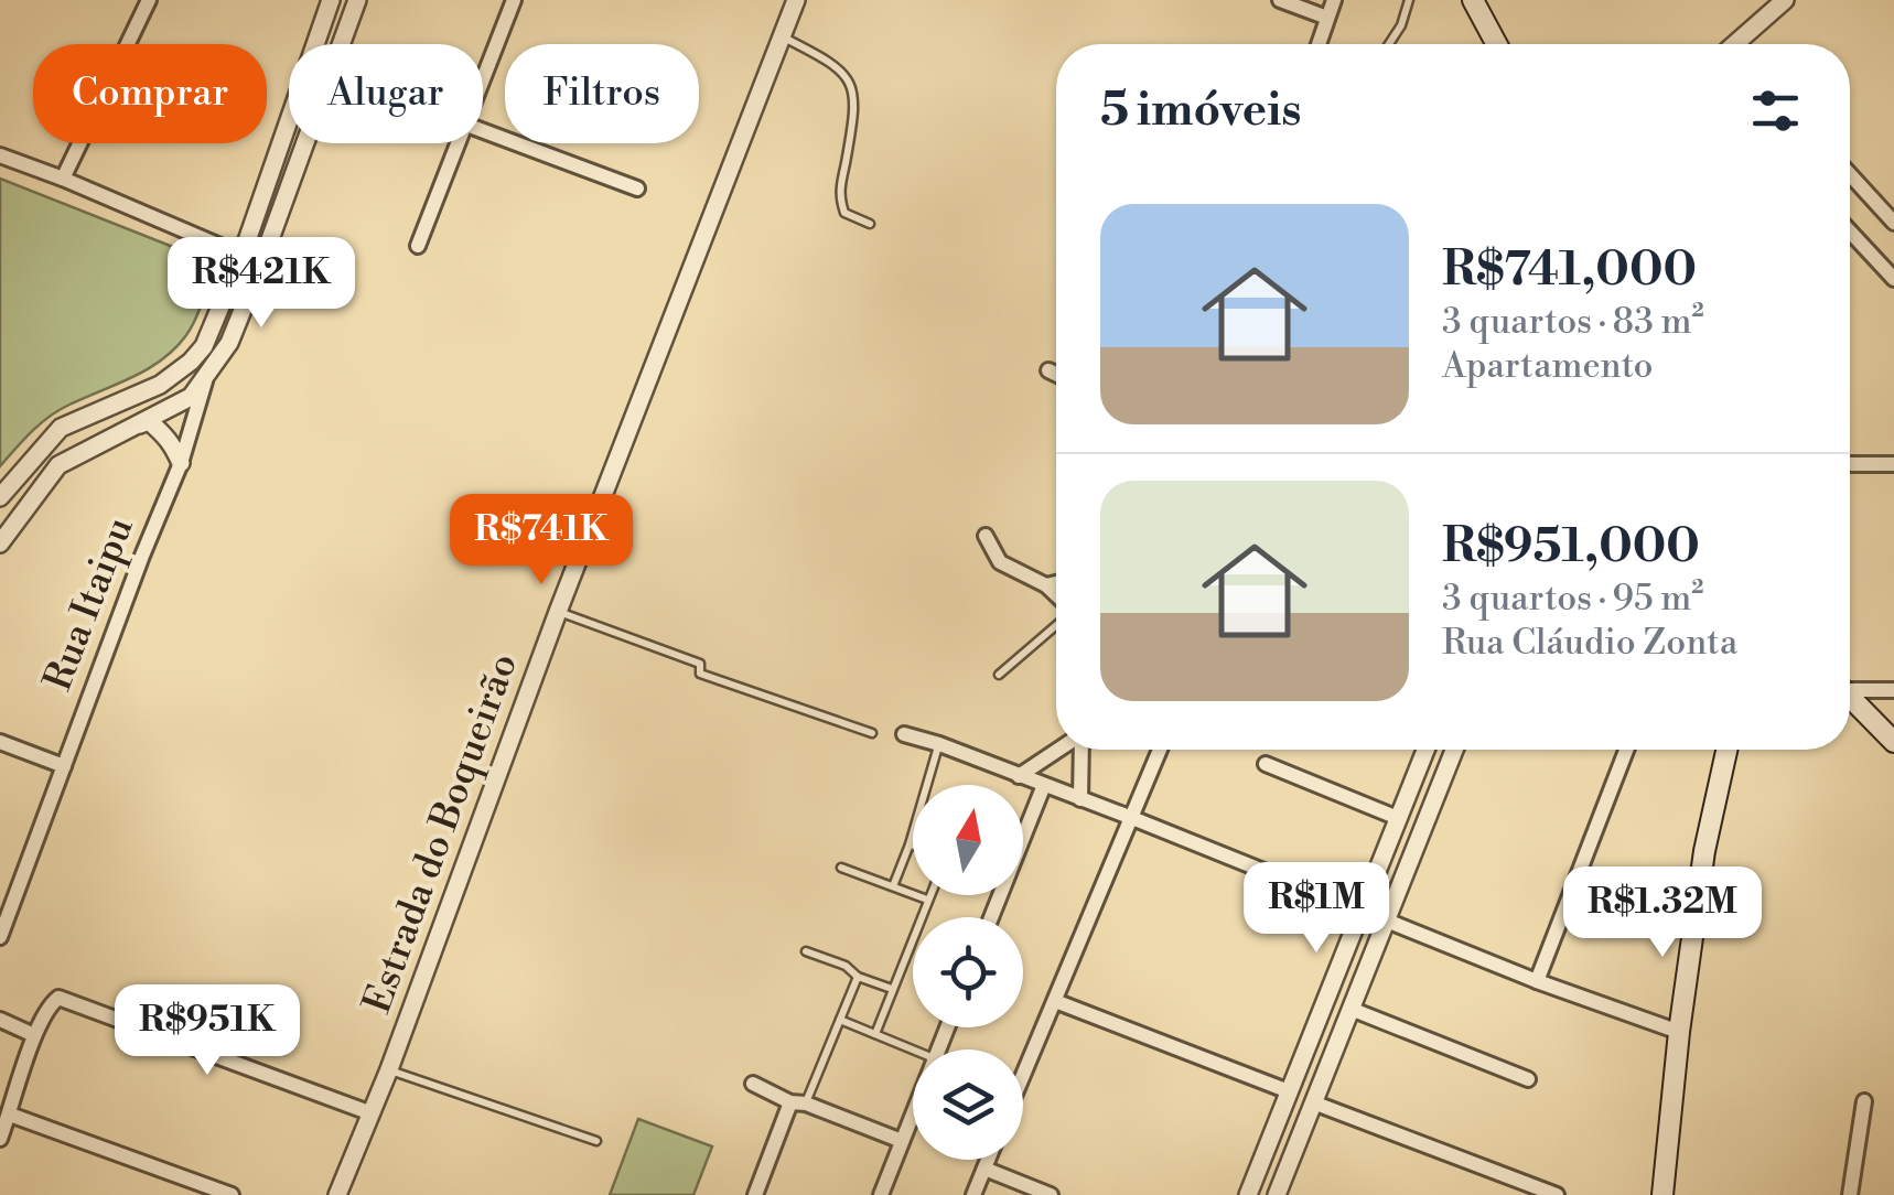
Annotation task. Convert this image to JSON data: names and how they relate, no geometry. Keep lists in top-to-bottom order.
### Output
{
  "streets": {
    "street": ["Rua Itaipu", "Estrada do Boqueirão"]
  },
  "north": "top",
  "page": {
    "chip": ["Comprar", "Alugar", "Filtros"],
    "heading": "5 imóveis",
    "list": [
      {
        "name": "R$741,000",
        "note": "3 quartos · 83 m² · Apartamento"
      },
      {
        "name": "R$951,000",
        "note": "3 quartos · 95 m² · Rua Cláudio Zonta"
      }
    ],
    "price": [
      "R$421K",
      "R$741K",
      "R$1M",
      "R$1.32M",
      "R$951K"
    ]
  }
}
